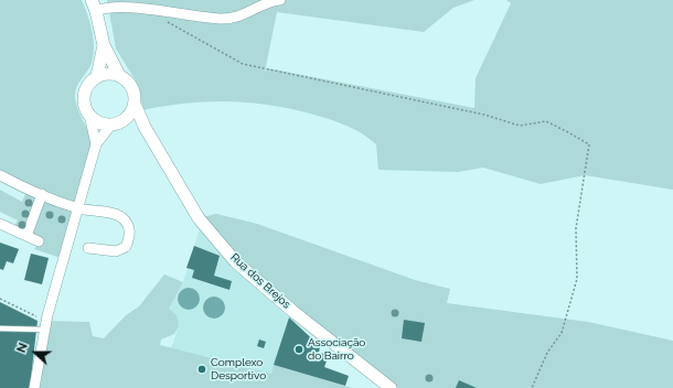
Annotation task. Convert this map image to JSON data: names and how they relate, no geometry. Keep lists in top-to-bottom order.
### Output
{
  "streets": {
    "street": ["Rua dos Brejos"]
  },
  "places": ["Associação do Bairro", "Complexo Desportivo"],
  "north": "left"
}
